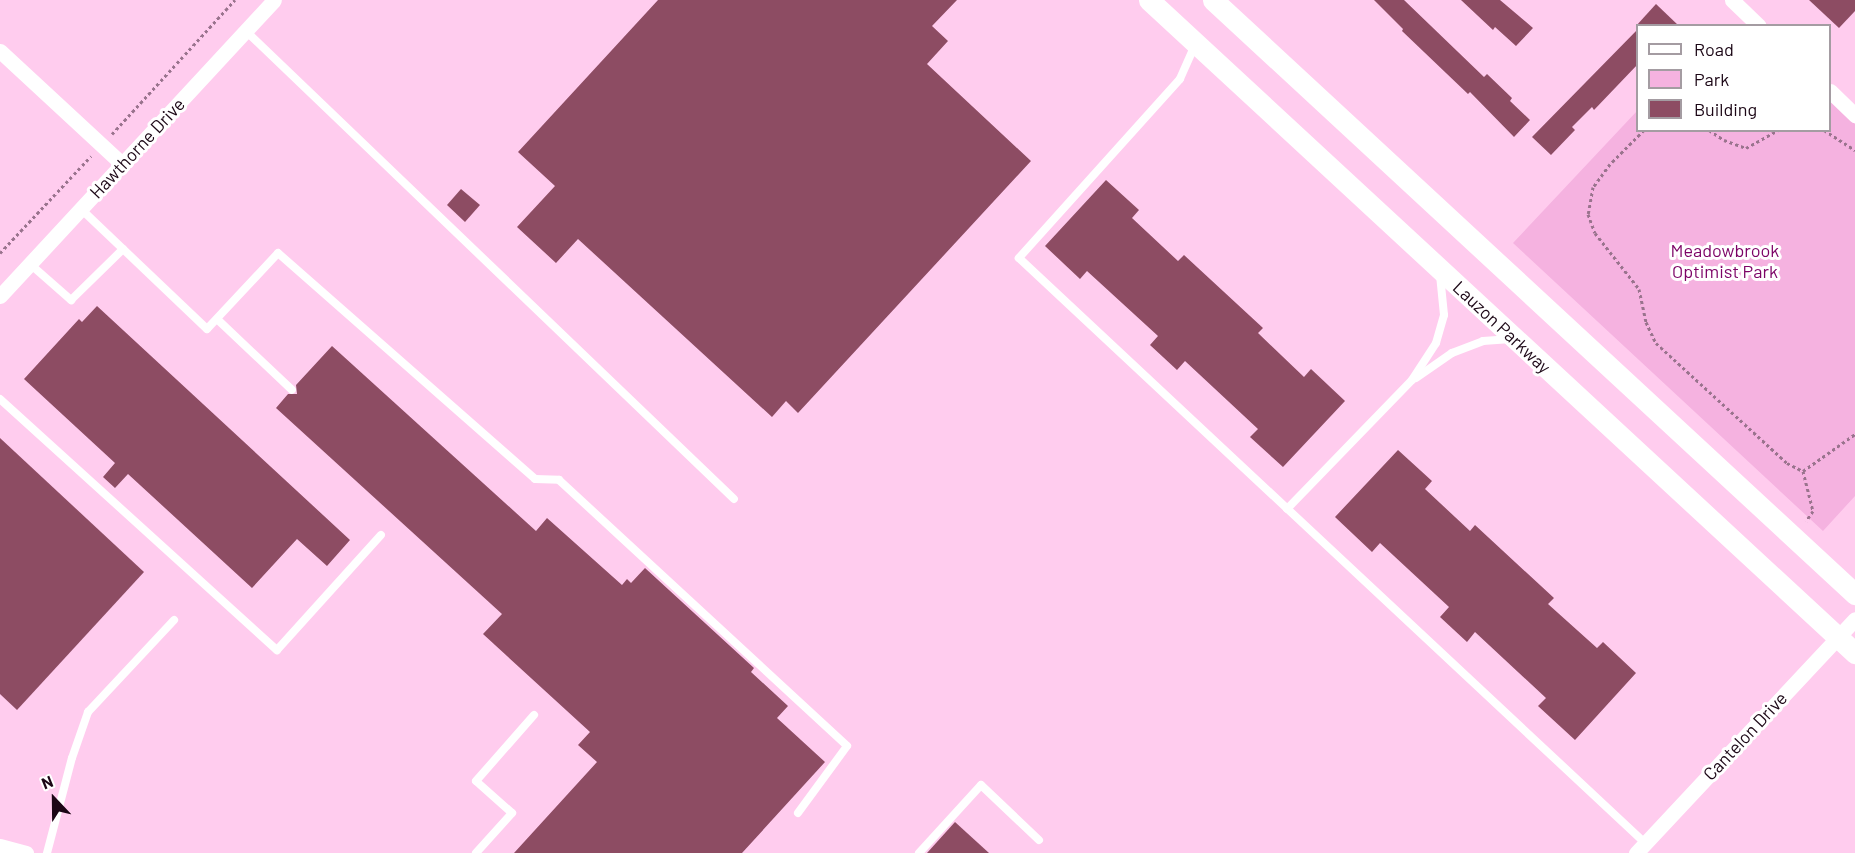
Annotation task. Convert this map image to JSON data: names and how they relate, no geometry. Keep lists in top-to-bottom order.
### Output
{
  "streets": {
    "main road": ["Lauzon Parkway"],
    "street": ["Hawthorne Drive", "Cantelon Drive"]
  },
  "crossings": [
    ["Lauzon Parkway", "Cantelon Drive"]
  ],
  "parks": ["Meadowbrook Optimist Park"],
  "legend": ["Road", "Park", "Building"],
  "north": "top"
}
